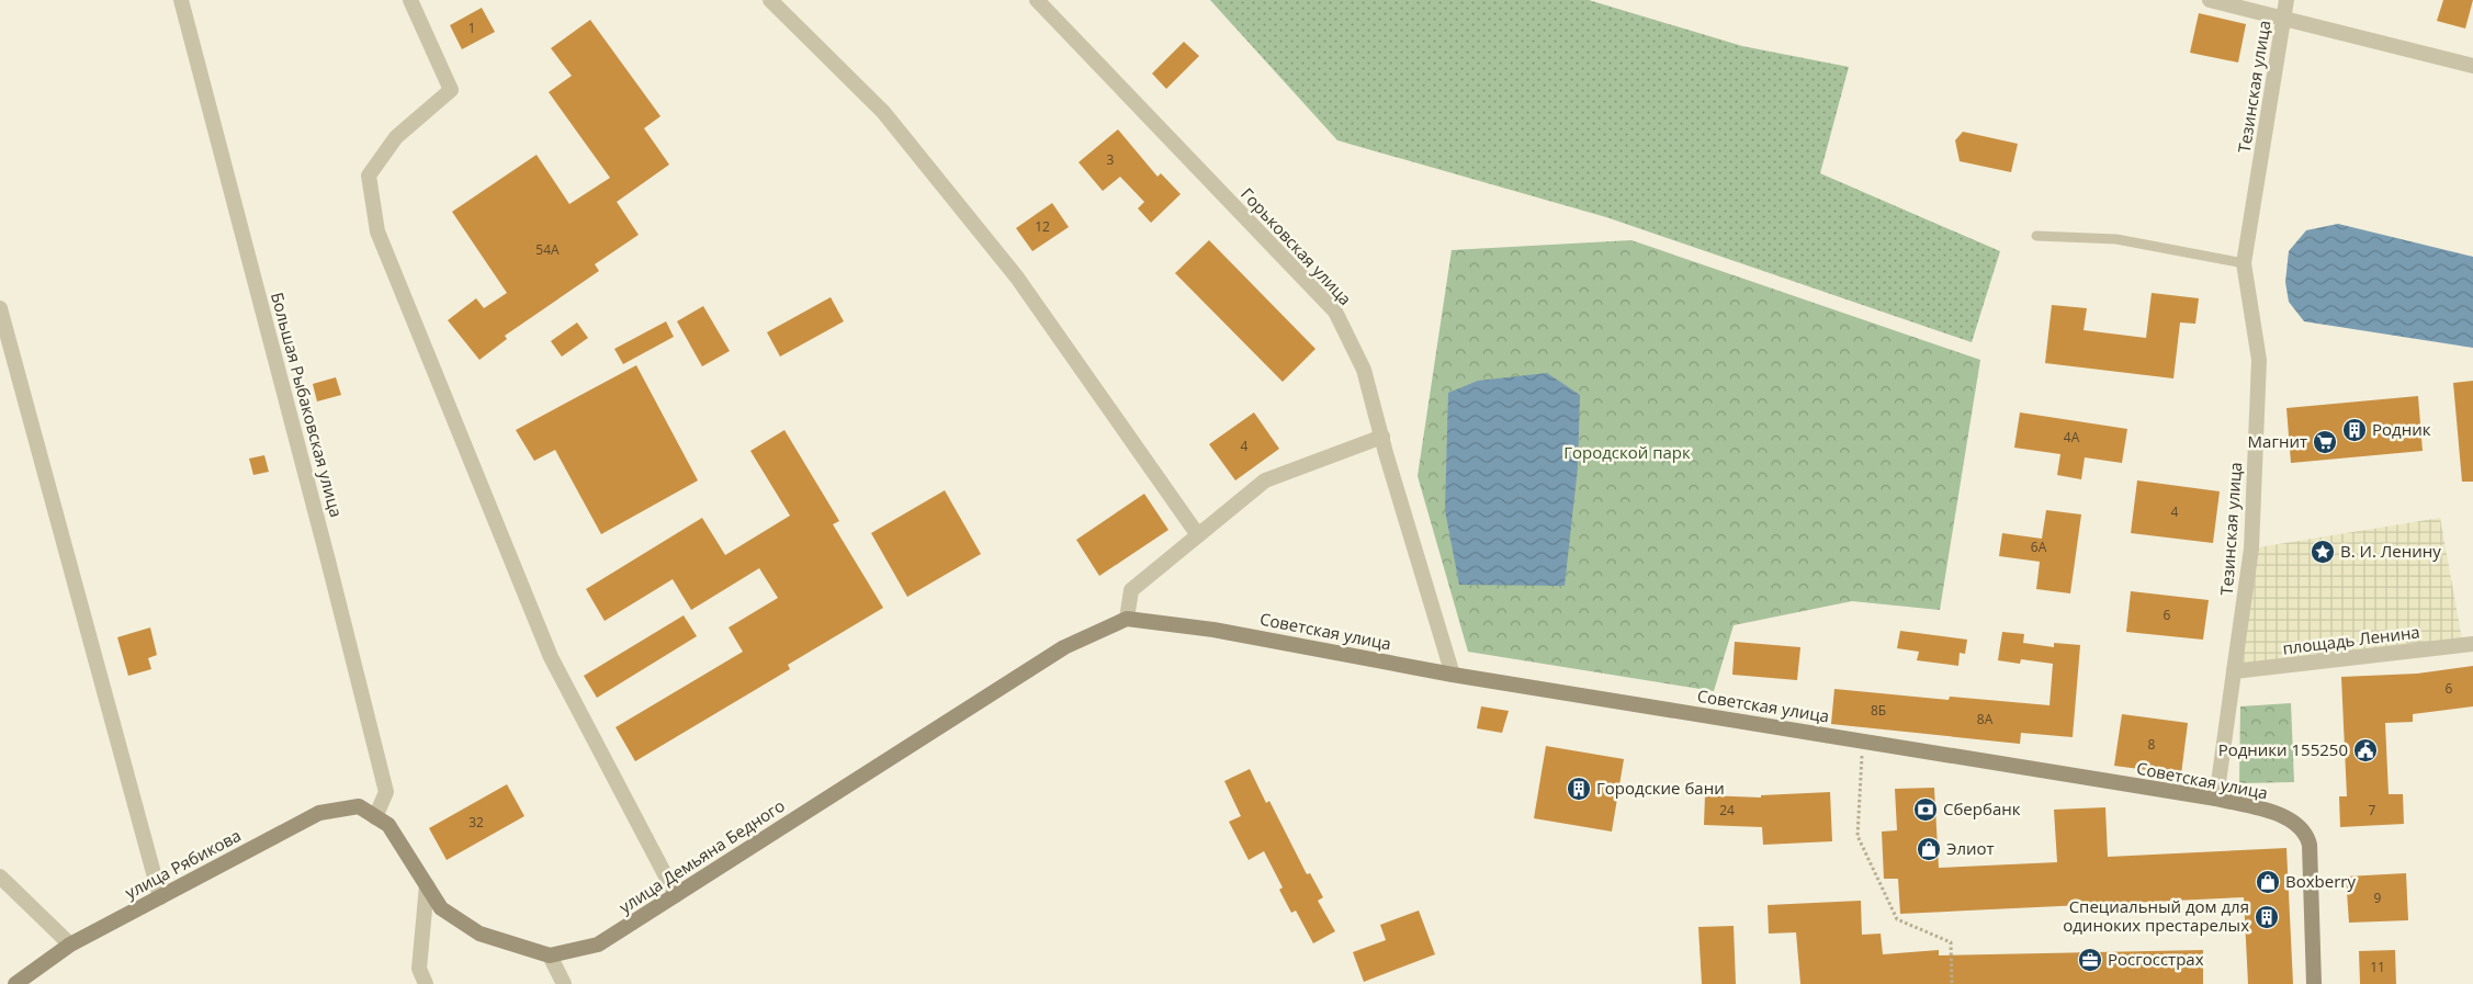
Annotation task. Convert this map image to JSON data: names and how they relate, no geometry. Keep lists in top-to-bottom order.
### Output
{
  "streets": {
    "main road": ["Советская улица", "улица Демьяна Бедного", "улица Рябикова"],
    "street": [
      "Тезинская улица",
      "Горьковская улица",
      "Большая Рыбаковская улица",
      "площадь Ленина"
    ]
  },
  "crossings": [
    ["Тезинская улица", "Советская улица"],
    ["Тезинская улица", "площадь Ленина"],
    ["Горьковская улица", "Советская улица"],
    ["Большая Рыбаковская улица", "улица Демьяна Бедного"],
    ["Большая Рыбаковская улица", "улица Рябикова"],
    ["Советская улица", "улица Демьяна Бедного"],
    ["улица Демьяна Бедного", "улица Рябикова"]
  ],
  "parks": ["Городской парк"],
  "places": {
    "building": ["Родник", "Городские бани", "Специальный дом для одиноких престарелых"],
    "supermarket": ["Магнит"],
    "place": ["В. И. Ленину"],
    "public building": ["Родники 155250"],
    "bank": ["Сбербанк"],
    "shop": ["Элиот", "Boxberry"],
    "office": ["Росгосстрах"]
  },
  "house_numbers": [
    "1",
    "3",
    "12",
    "54А",
    "4А",
    "4",
    "4",
    "6А",
    "6",
    "6",
    "8Б",
    "8А",
    "8",
    "24",
    "7",
    "32",
    "9",
    "11"
  ]
}
